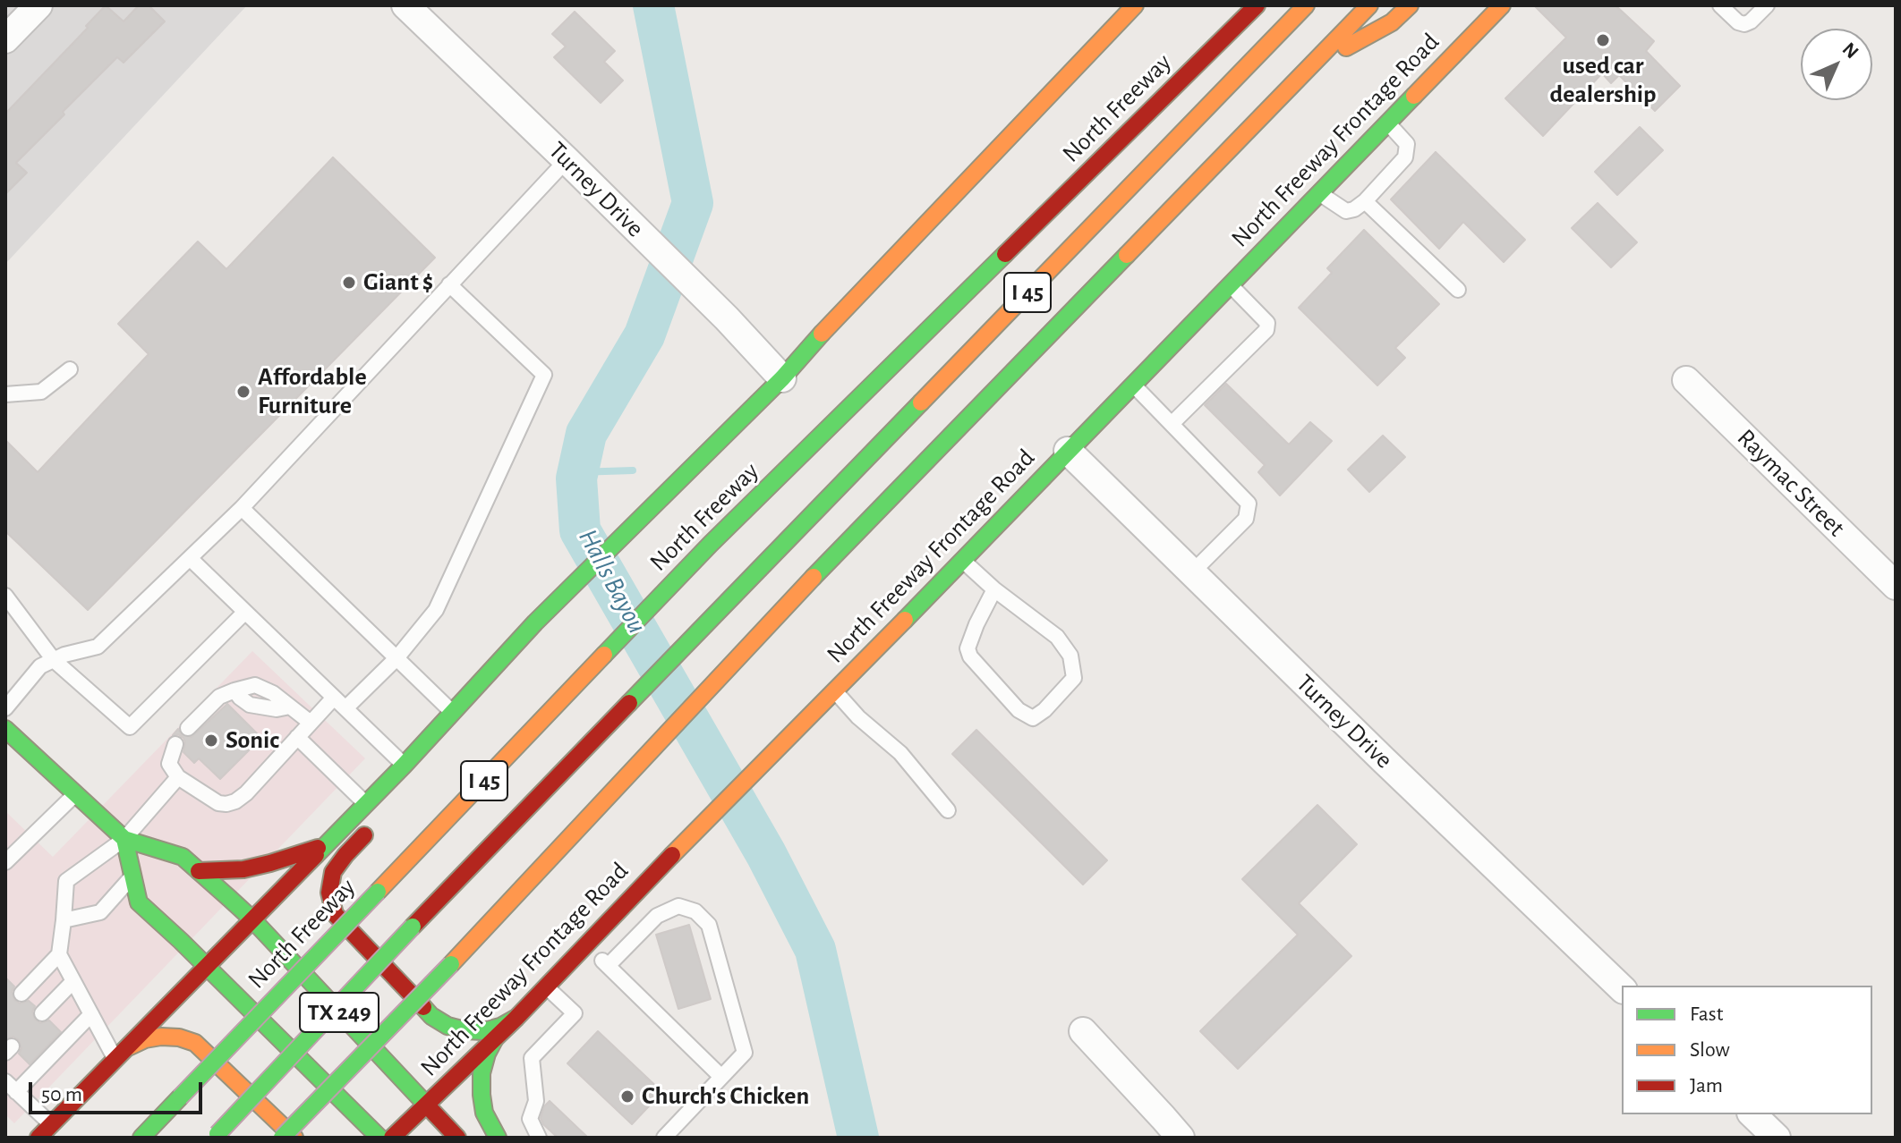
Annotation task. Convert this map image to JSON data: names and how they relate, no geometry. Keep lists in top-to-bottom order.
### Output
{
  "streets": {
    "main road": [
      "North Freeway",
      "North Freeway Frontage Road",
      "I 45",
      "TX 249"
    ],
    "street": ["Turney Drive", "Raymac Street"]
  },
  "crossings": [
    ["North Freeway Frontage Road", "Turney Drive"],
    ["North Freeway Frontage Road", "TX 249"]
  ],
  "water": ["Halls Bayou"],
  "places": [
    "used car dealership",
    "Giant $",
    "Affordable Furniture",
    "Sonic",
    "Church's Chicken"
  ],
  "legend": ["Fast", "Slow", "Jam"],
  "scale_bar": "50 m",
  "north": "top right"
}
